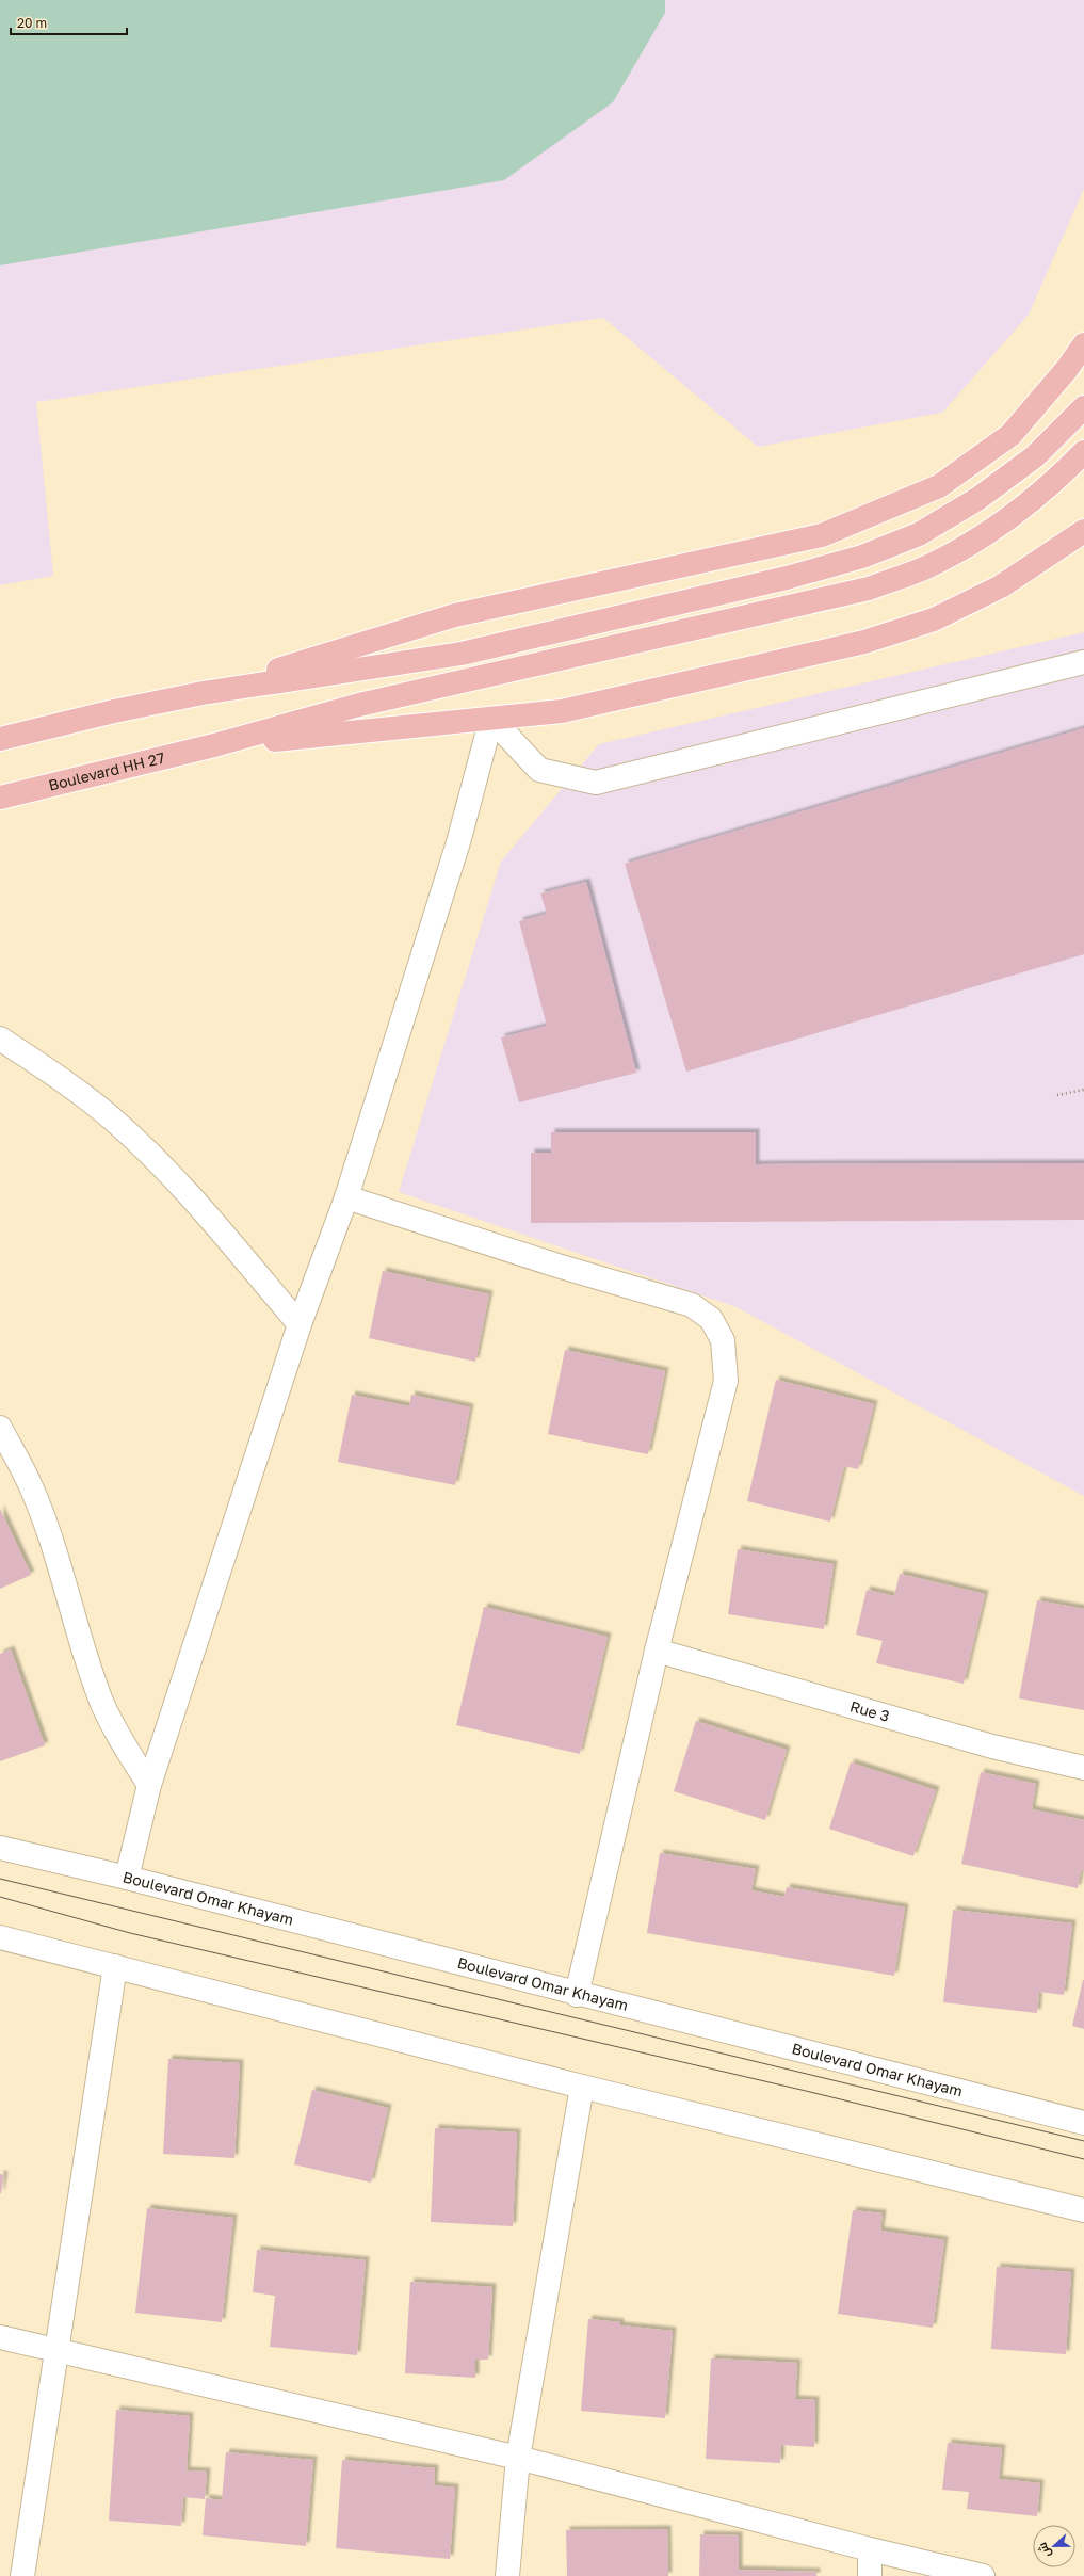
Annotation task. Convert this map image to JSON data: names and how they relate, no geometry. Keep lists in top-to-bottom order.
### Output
{
  "streets": {
    "main road": ["Boulevard HH 27"],
    "street": ["Rue 3", "Boulevard Omar Khayam"]
  },
  "scale_bar": "20 m",
  "north": "left"
}
